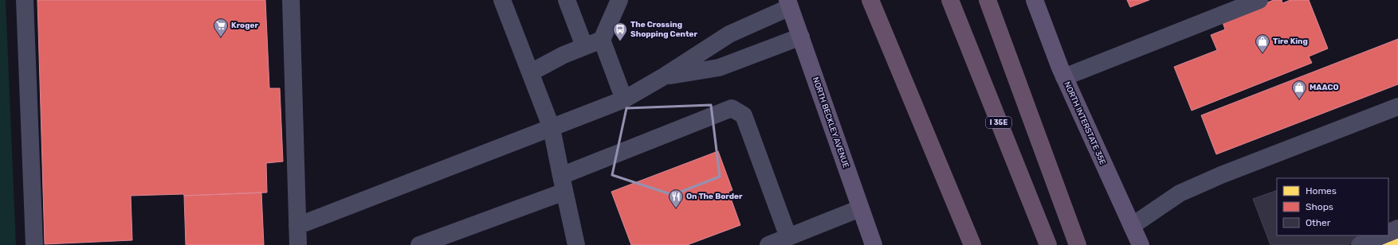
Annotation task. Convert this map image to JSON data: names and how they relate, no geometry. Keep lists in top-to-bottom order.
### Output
{
  "streets": {
    "highway": ["I 35E"],
    "main road": ["NORTH BECKLEY AVENUE", "NORTH INTERSTATE 35E"]
  },
  "places": {
    "supermarket": ["Kroger"],
    "bus stop": ["The Crossing Shopping Center"],
    "shop": ["Tire King", "MAACO"],
    "restaurant": ["On The Border"]
  },
  "legend": ["Homes", "Shops", "Other"]
}
